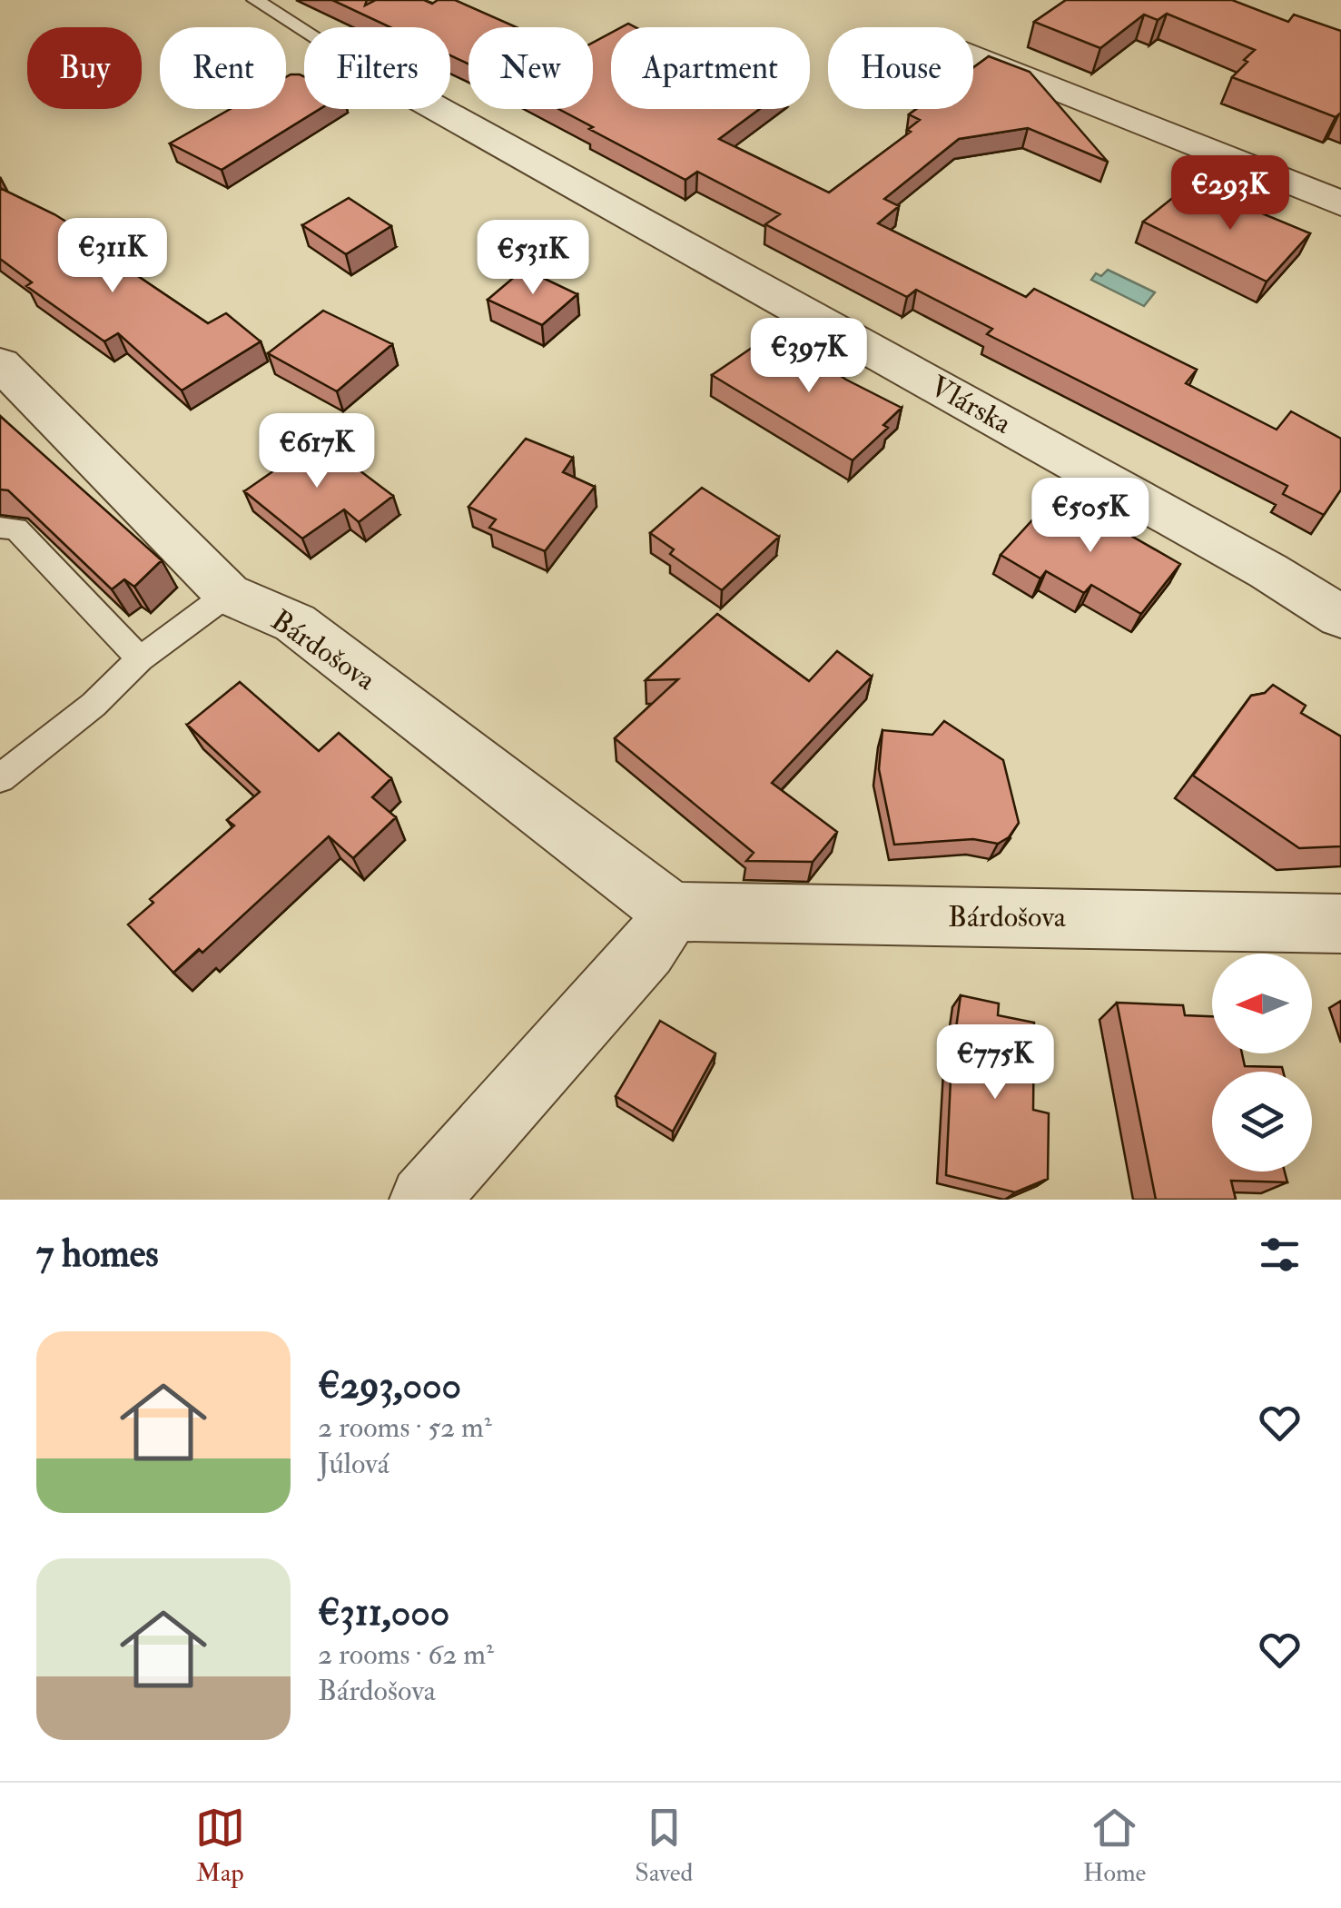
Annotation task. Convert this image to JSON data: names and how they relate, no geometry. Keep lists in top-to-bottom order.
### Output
{
  "streets": {
    "street": ["Vlárska", "Bárdošova"]
  },
  "north": "left",
  "page": {
    "chip": [
      "Buy",
      "Rent",
      "Filters",
      "New",
      "Apartment",
      "House"
    ],
    "price": [
      "€293K",
      "€311K",
      "€531K",
      "€397K",
      "€617K",
      "€505K",
      "€775K"
    ],
    "heading": "7 homes",
    "list": [
      {
        "name": "€293,000",
        "note": "2 rooms · 52 m² · Júlová"
      },
      {
        "name": "€311,000",
        "note": "2 rooms · 62 m² · Bárdošova"
      }
    ],
    "tabs": ["Map", "Saved", "Home"]
  }
}
